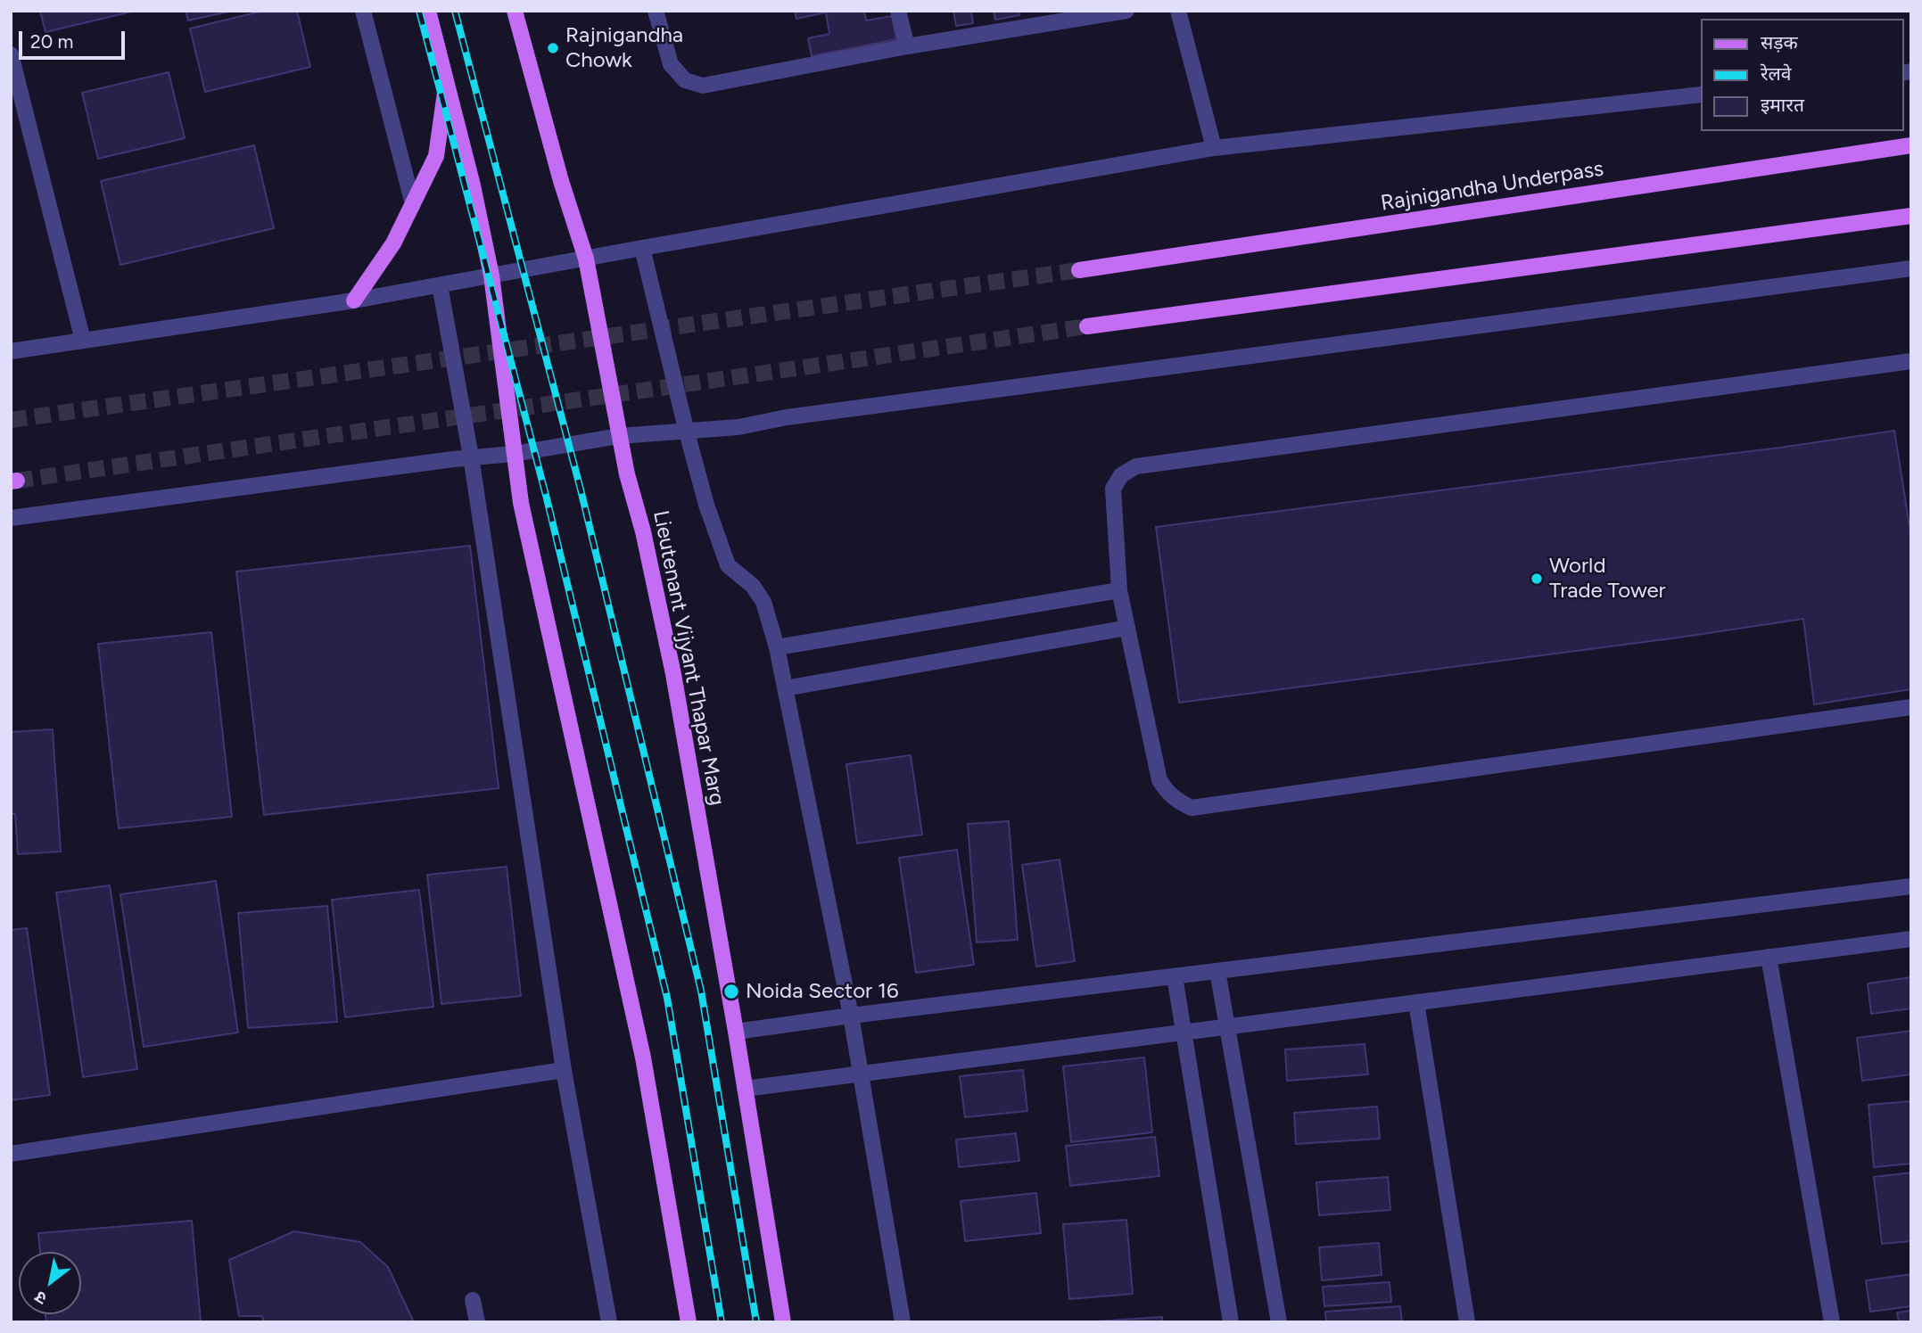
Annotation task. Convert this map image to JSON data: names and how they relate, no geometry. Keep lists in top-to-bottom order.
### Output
{
  "streets": {
    "main road": ["Rajnigandha Underpass", "Lieutenant Vijyant Thapar Marg"]
  },
  "places": ["Rajnigandha Chowk", "World Trade Tower", "Noida Sector 16"],
  "legend": ["सड़क", "रेलवे", "इमारत"],
  "scale_bar": "20 m",
  "north": "bottom left"
}
